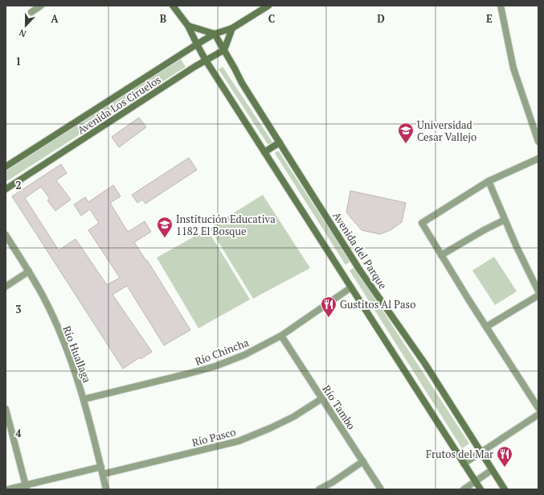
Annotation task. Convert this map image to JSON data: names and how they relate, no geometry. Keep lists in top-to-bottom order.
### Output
{
  "streets": {
    "main road": ["Avenida Los Ciruelos", "Avenida del Parque"],
    "street": [
      "Río Chincha",
      "Río Huallaga",
      "Río Tambo",
      "Río Pasco"
    ]
  },
  "crossings": [
    ["Avenida Los Ciruelos", "Avenida del Parque"],
    ["Río Chincha", "Río Huallaga"],
    ["Río Chincha", "Río Tambo"],
    ["Río Huallaga", "Río Pasco"],
    ["Río Tambo", "Río Pasco"]
  ],
  "places": {
    "school or university": ["Universidad Cesar Vallejo", "Institución Educativa 1182 El Bosque"],
    "restaurant": ["Gustitos Al Paso", "Frutos del Mar"]
  },
  "north": "bottom",
  "grid": {
    "columns": [
      "A",
      "B",
      "C",
      "D",
      "E"
    ],
    "rows": [
      "1",
      "2",
      "3",
      "4"
    ]
  }
}
